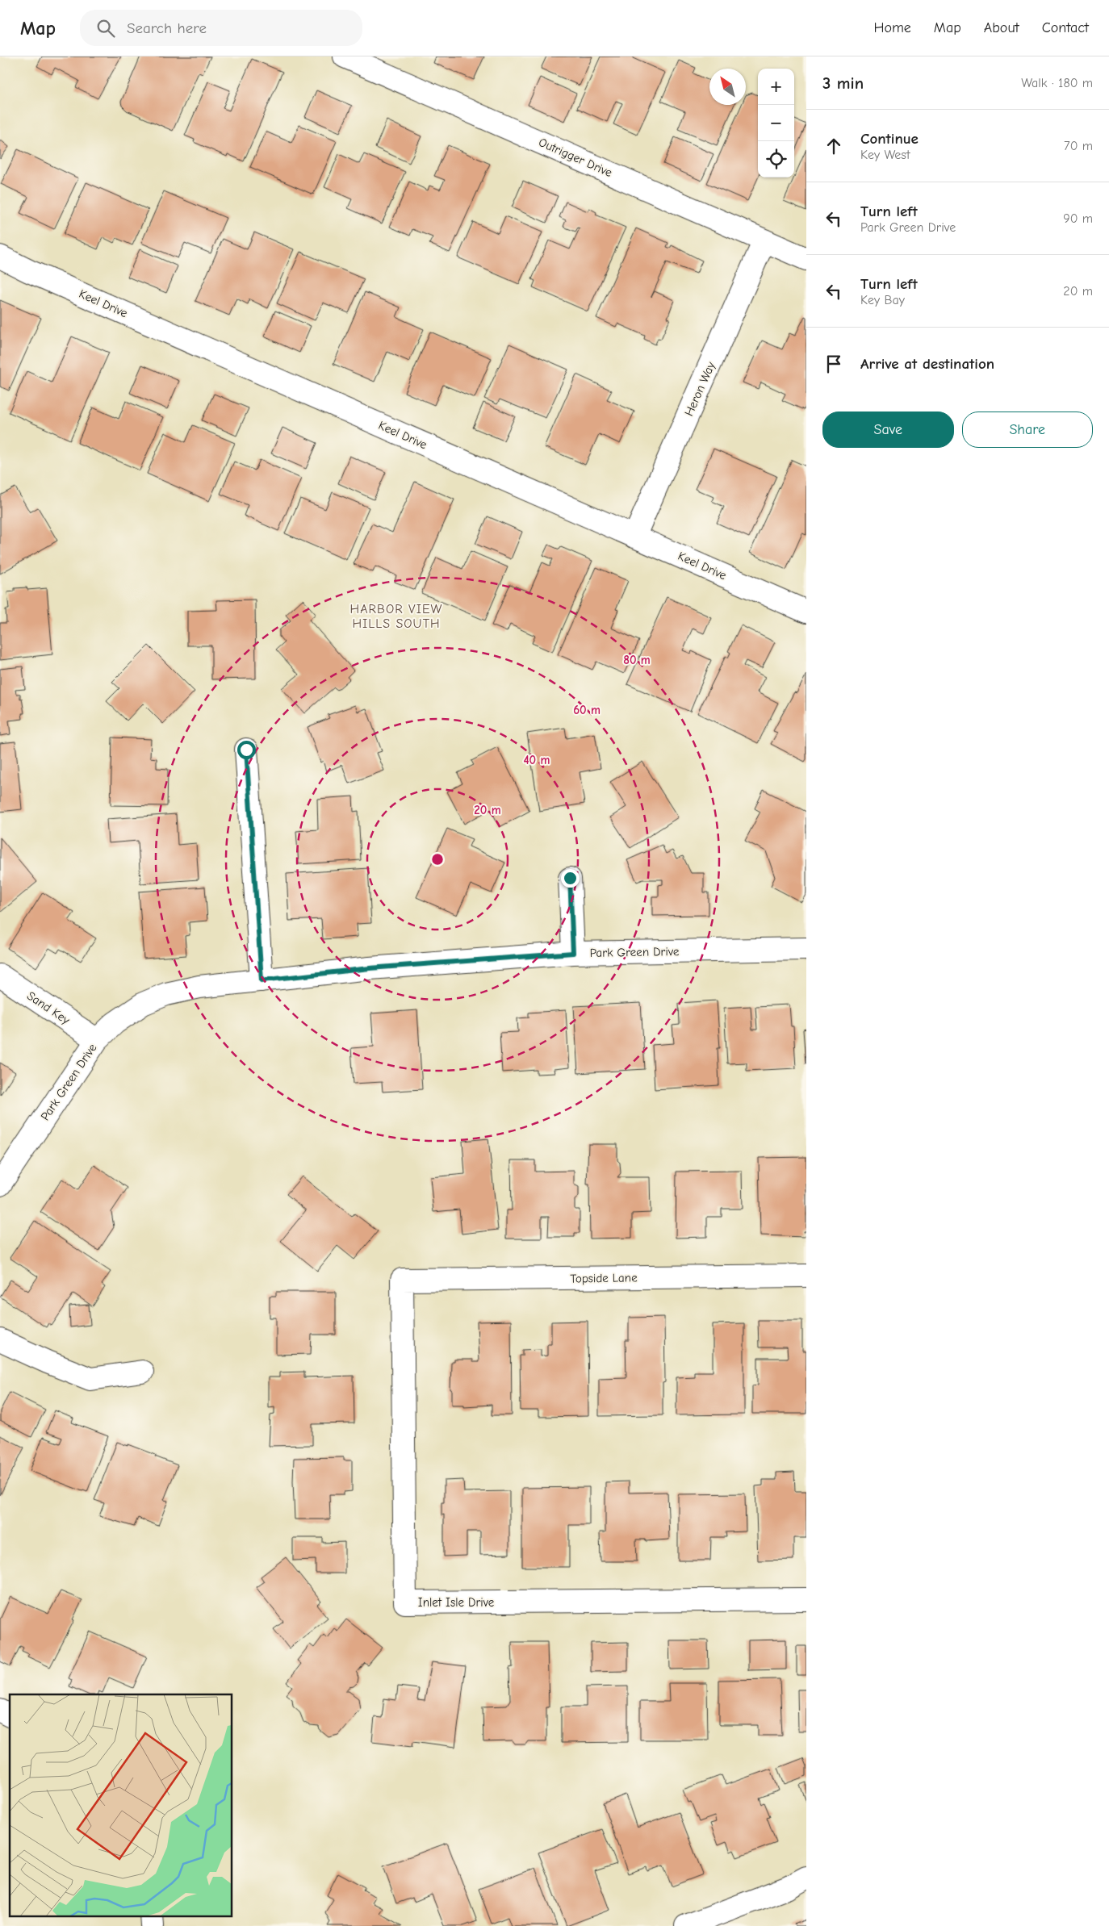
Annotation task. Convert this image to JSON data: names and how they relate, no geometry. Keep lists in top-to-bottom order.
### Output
{
  "streets": {
    "street": [
      "Outrigger Drive",
      "Keel Drive",
      "Heron Way",
      "Park Green Drive",
      "Sand Key",
      "Topside Lane",
      "Inlet Isle Drive"
    ]
  },
  "crossings": [
    ["Outrigger Drive", "Heron Way"],
    ["Keel Drive", "Heron Way"],
    ["Park Green Drive", "Sand Key"],
    ["Topside Lane", "Inlet Isle Drive"]
  ],
  "districts": ["HARBOR VIEW HILLS SOUTH"],
  "north": "top left",
  "page": {
    "header": "Map",
    "search": "Search here",
    "nav": [
      "Home",
      "Map",
      "About",
      "Contact"
    ],
    "heading": ["3 min", "Walk · 180 m"],
    "map_buttons": ["+", "−"],
    "list": [
      ["Continue", "Key West", "70 m"],
      ["Turn left", "Park Green Drive", "90 m"],
      ["Turn left", "Key Bay", "20 m"],
      "Arrive at destination"
    ],
    "buttons": ["Save", "Share"]
  },
  "rings": [
    "80 m",
    "60 m",
    "40 m",
    "20 m"
  ]
}
